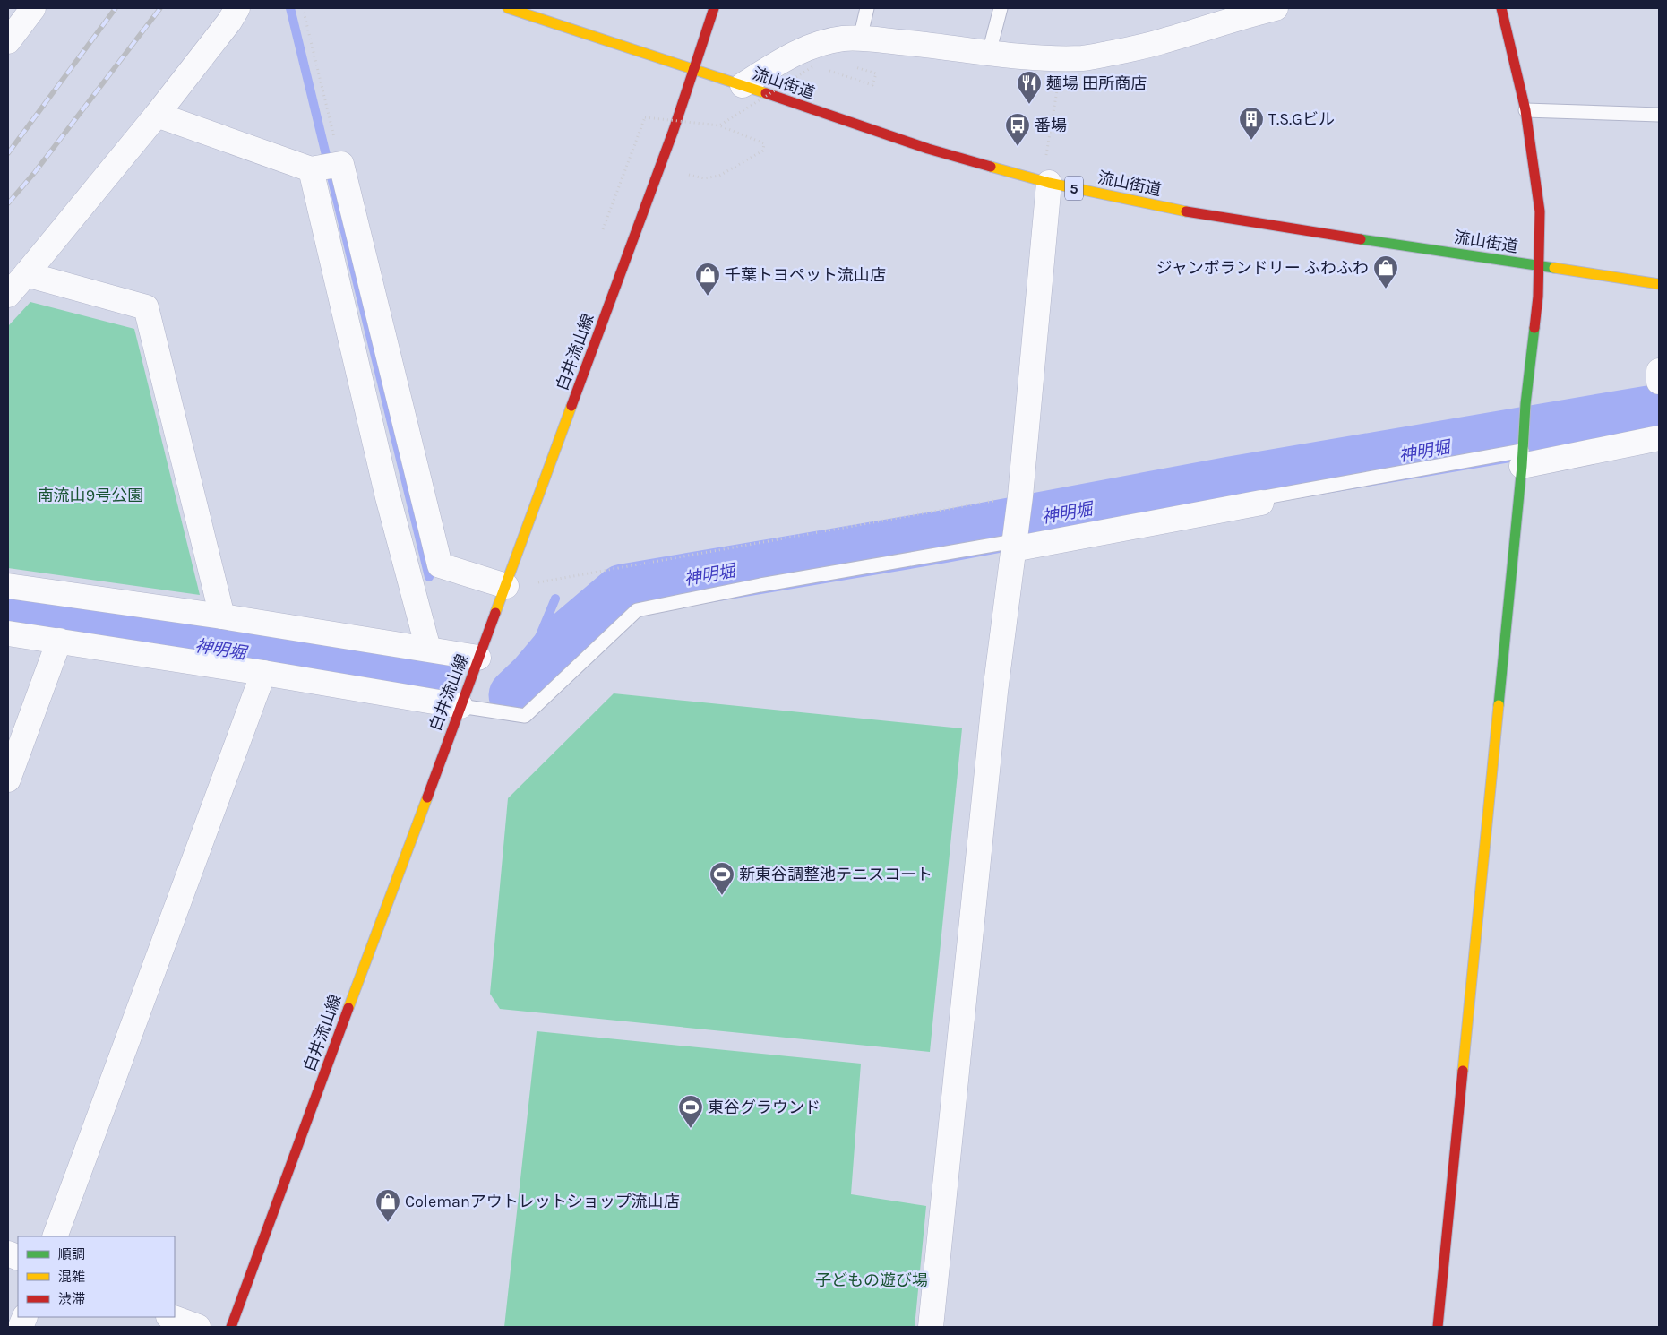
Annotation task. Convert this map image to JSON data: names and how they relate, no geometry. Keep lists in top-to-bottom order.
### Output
{
  "streets": {
    "main road": ["流山街道", "5", "白井流山線"]
  },
  "crossings": [
    ["流山街道", "白井流山線"]
  ],
  "water": ["神明堀"],
  "parks": ["南流山9号公園", "子どもの遊び場"],
  "places": {
    "restaurant": ["麺場 田所商店"],
    "building": ["T.S.Gビル"],
    "bus stop": ["番場"],
    "shop": ["ジャンボランドリー ふわふわ", "千葉トヨペット流山店", "Colemanアウトレットショップ流山店"],
    "sports": ["新東谷調整池テニスコート", "東谷グラウンド"]
  },
  "legend": ["順調", "混雑", "渋滞"]
}
